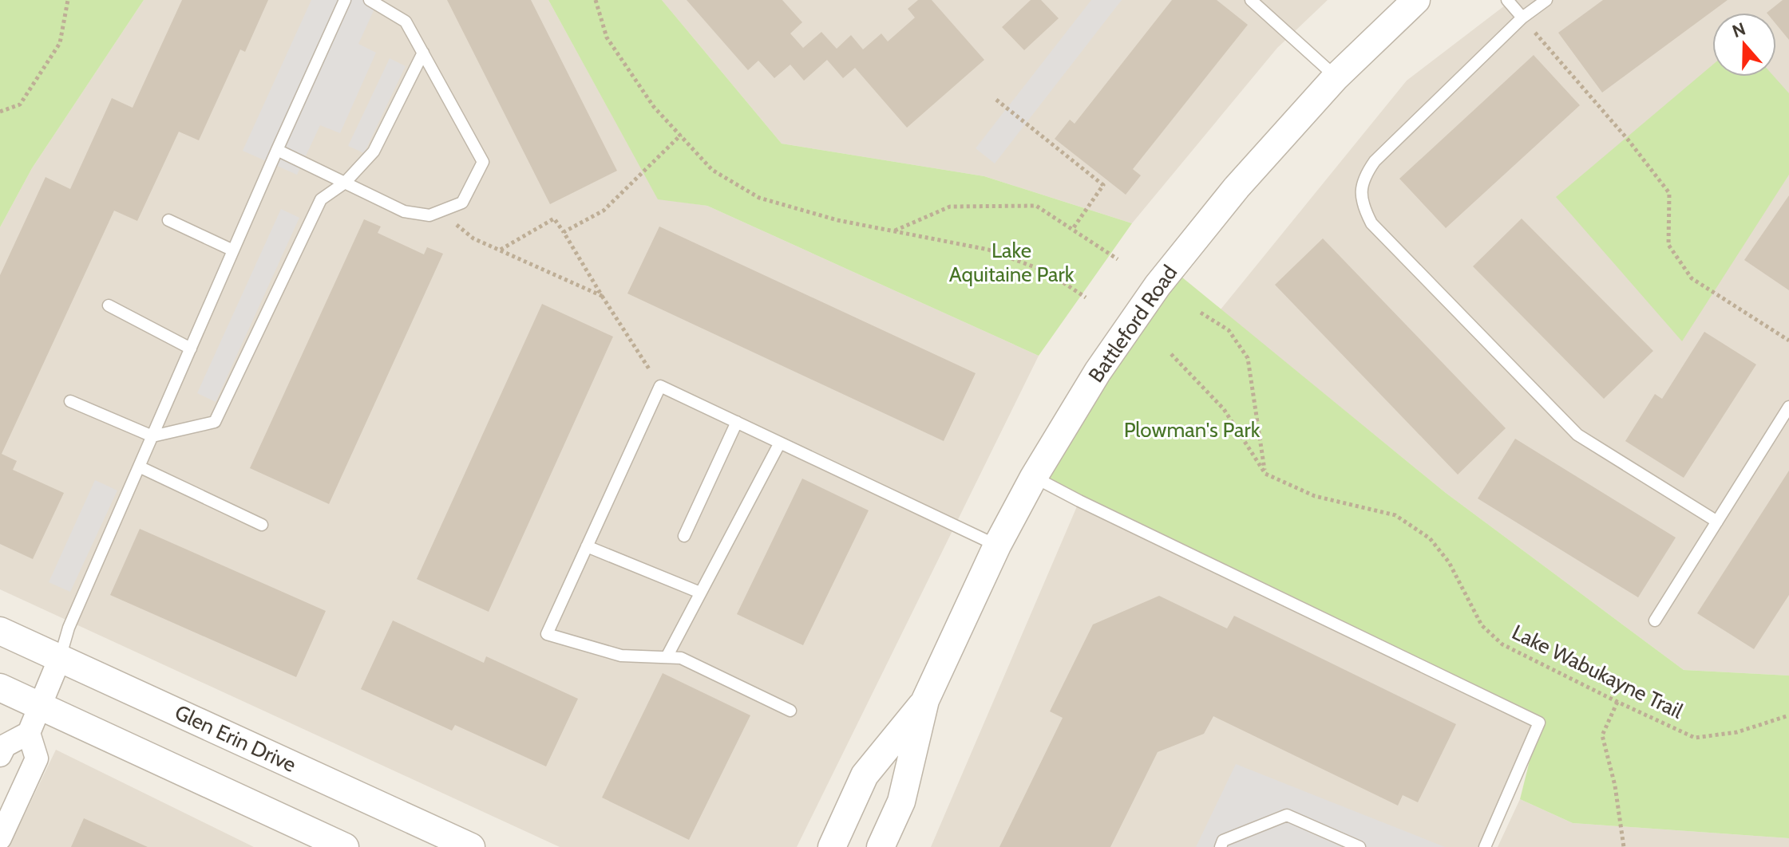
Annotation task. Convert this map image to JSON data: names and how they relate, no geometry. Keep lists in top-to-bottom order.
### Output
{
  "streets": {
    "street": ["Battleford Road", "Glen Erin Drive"],
    "path": ["Lake Wabukayne Trail"]
  },
  "parks": ["Lake Aquitaine Park", "Plowman's Park"],
  "north": "top"
}
